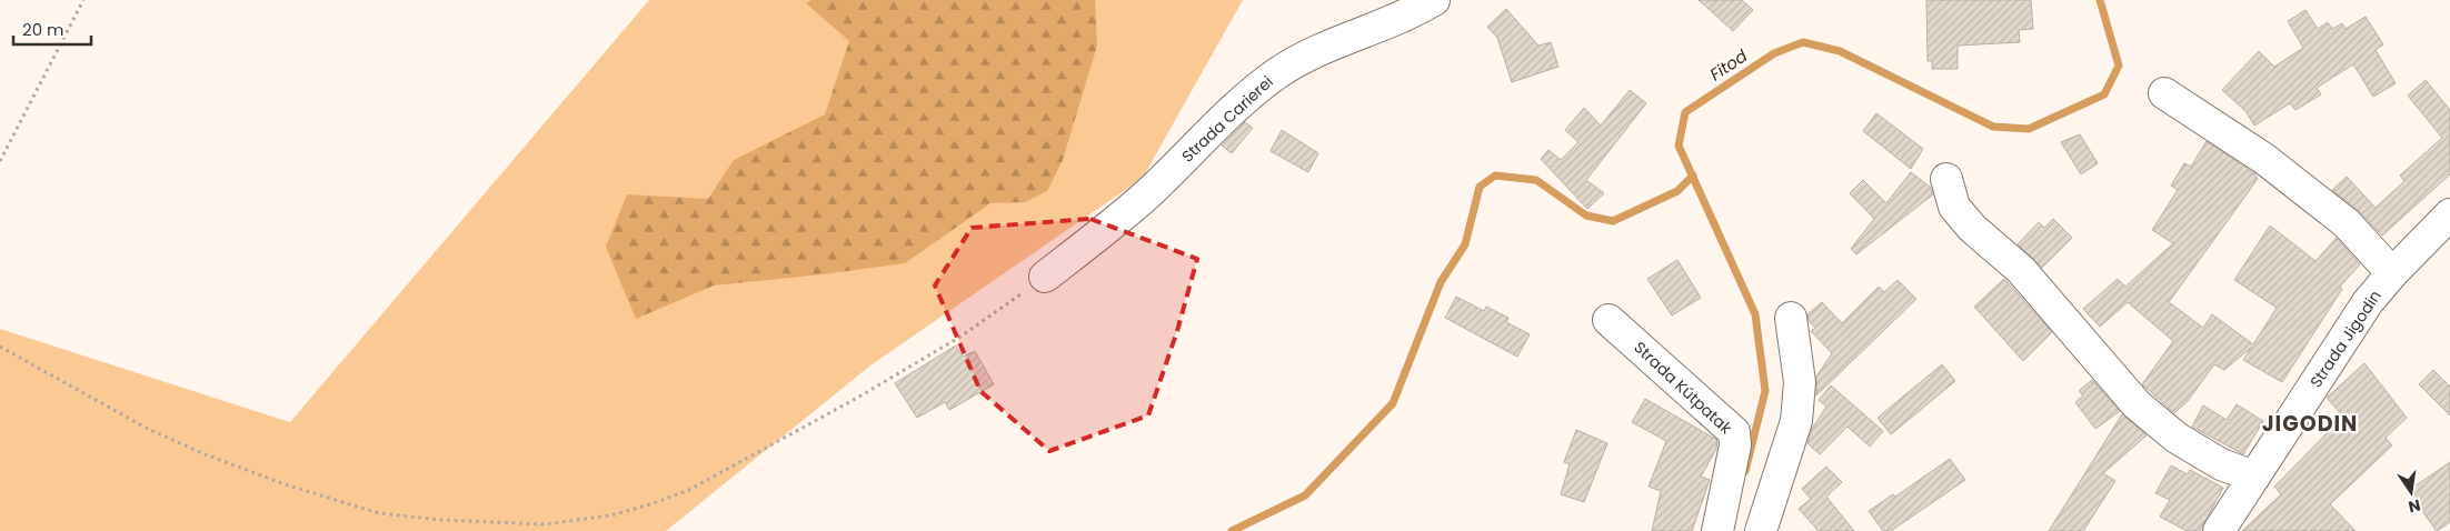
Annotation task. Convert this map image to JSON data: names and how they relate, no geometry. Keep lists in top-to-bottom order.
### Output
{
  "streets": {
    "street": ["Strada Carierei", "Strada Jigodin", "Strada Kútpatak"]
  },
  "districts": ["JIGODIN"],
  "water": ["Fitod"],
  "scale_bar": "20 m",
  "north": "bottom"
}
